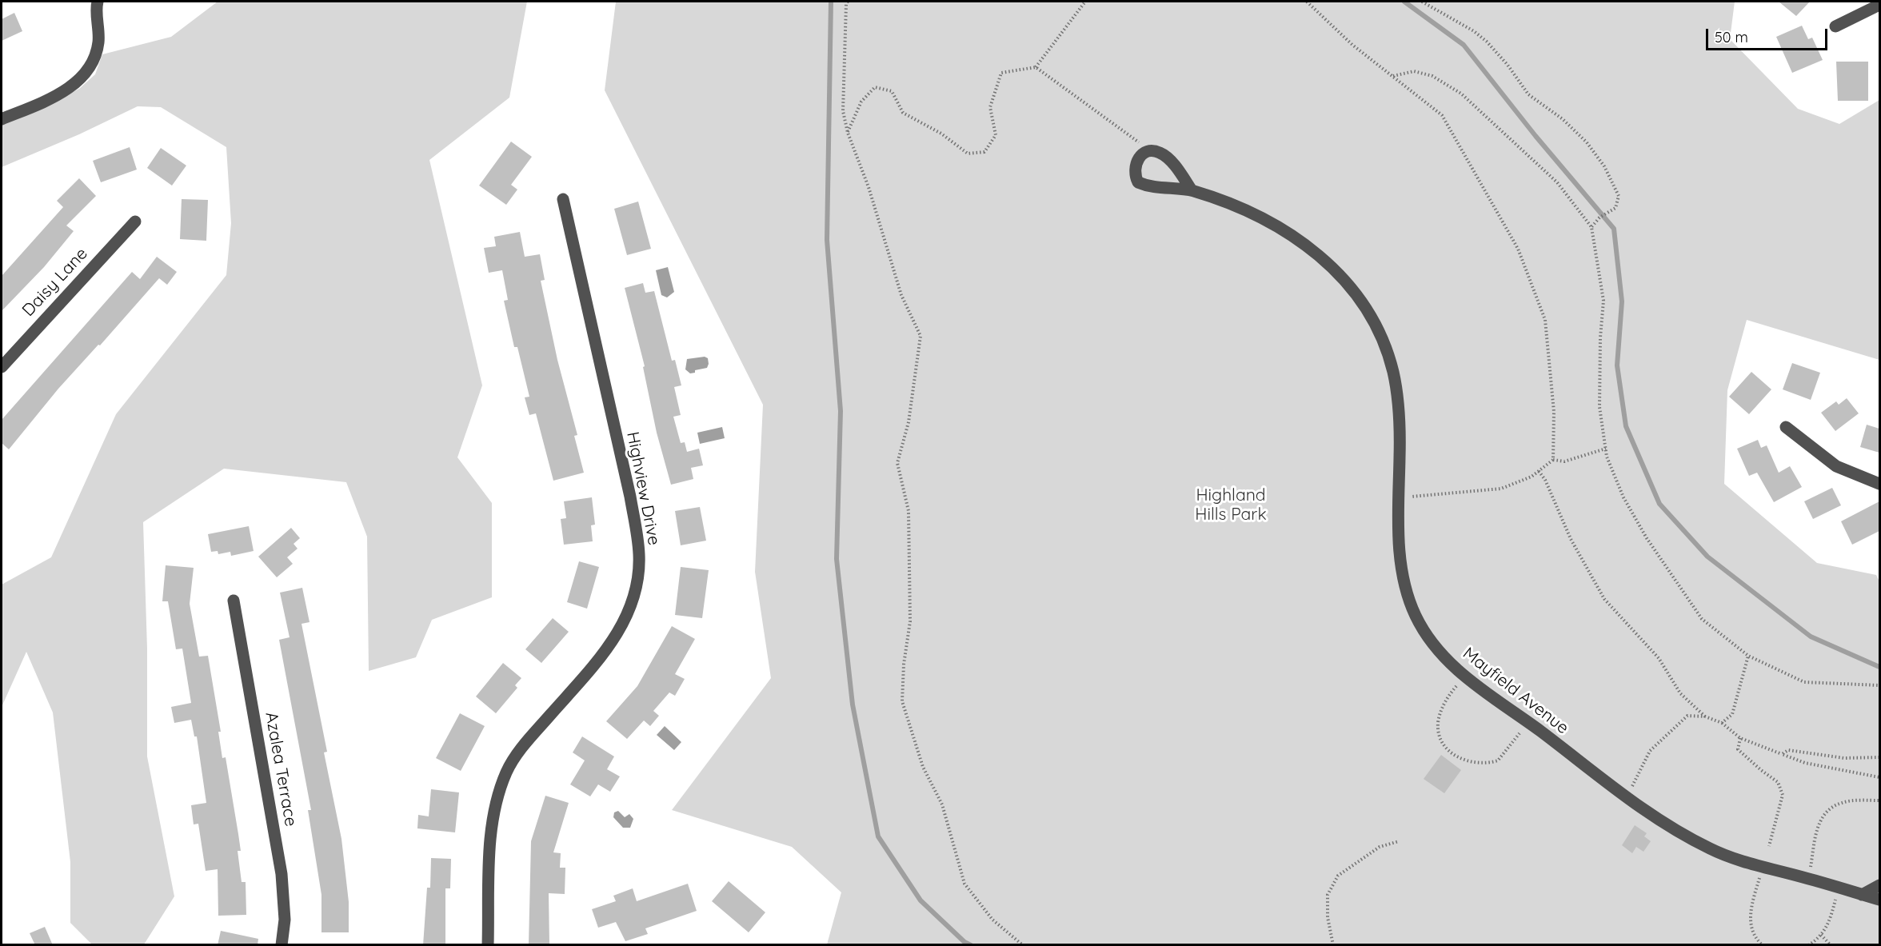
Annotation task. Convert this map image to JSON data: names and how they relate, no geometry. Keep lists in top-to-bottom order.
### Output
{
  "streets": {
    "street": [
      "Daisy Lane",
      "Highview Drive",
      "Mayfield Avenue",
      "Azalea Terrace"
    ]
  },
  "parks": ["Highland Hills Park"],
  "scale_bar": "50 m"
}
